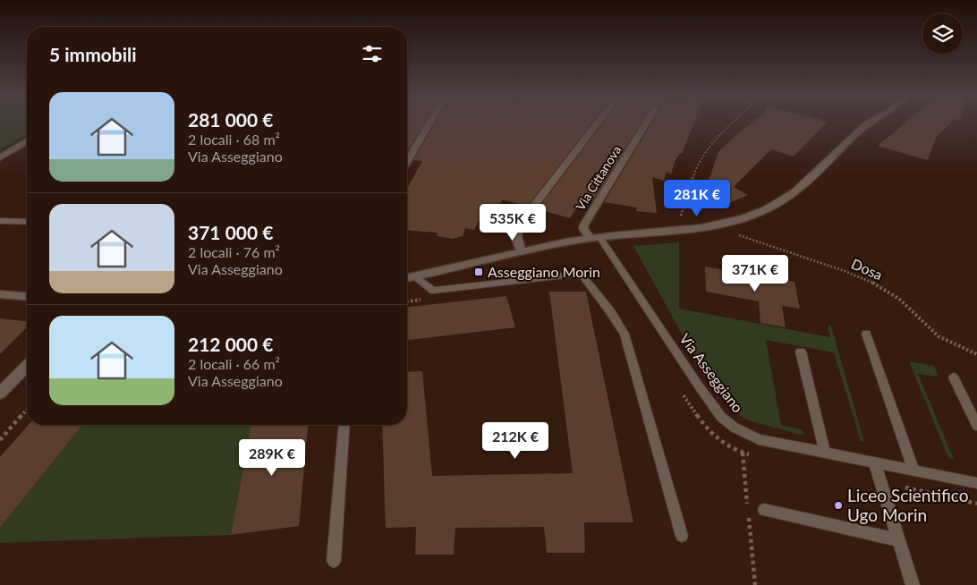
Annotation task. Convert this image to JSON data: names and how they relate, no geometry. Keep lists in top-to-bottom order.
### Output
{
  "streets": {
    "street": ["Via Cittanova"],
    "lane": ["Via Asseggiano"],
    "path": ["Dosa"]
  },
  "crossings": [
    ["Via Cittanova", "Via Asseggiano"]
  ],
  "places": {
    "transit": ["Asseggiano Morin"],
    "other": ["Liceo Scientifico Ugo Morin"]
  },
  "page": {
    "heading": "5 immobili",
    "list": [
      {
        "name": "281 000 €",
        "note": "2 locali · 68 m² · Via Asseggiano"
      },
      {
        "name": "371 000 €",
        "note": "2 locali · 76 m² · Via Asseggiano"
      },
      {
        "name": "212 000 €",
        "note": "2 locali · 66 m² · Via Asseggiano"
      }
    ],
    "price": [
      "281K €",
      "535K €",
      "371K €",
      "212K €",
      "289K €"
    ]
  }
}
